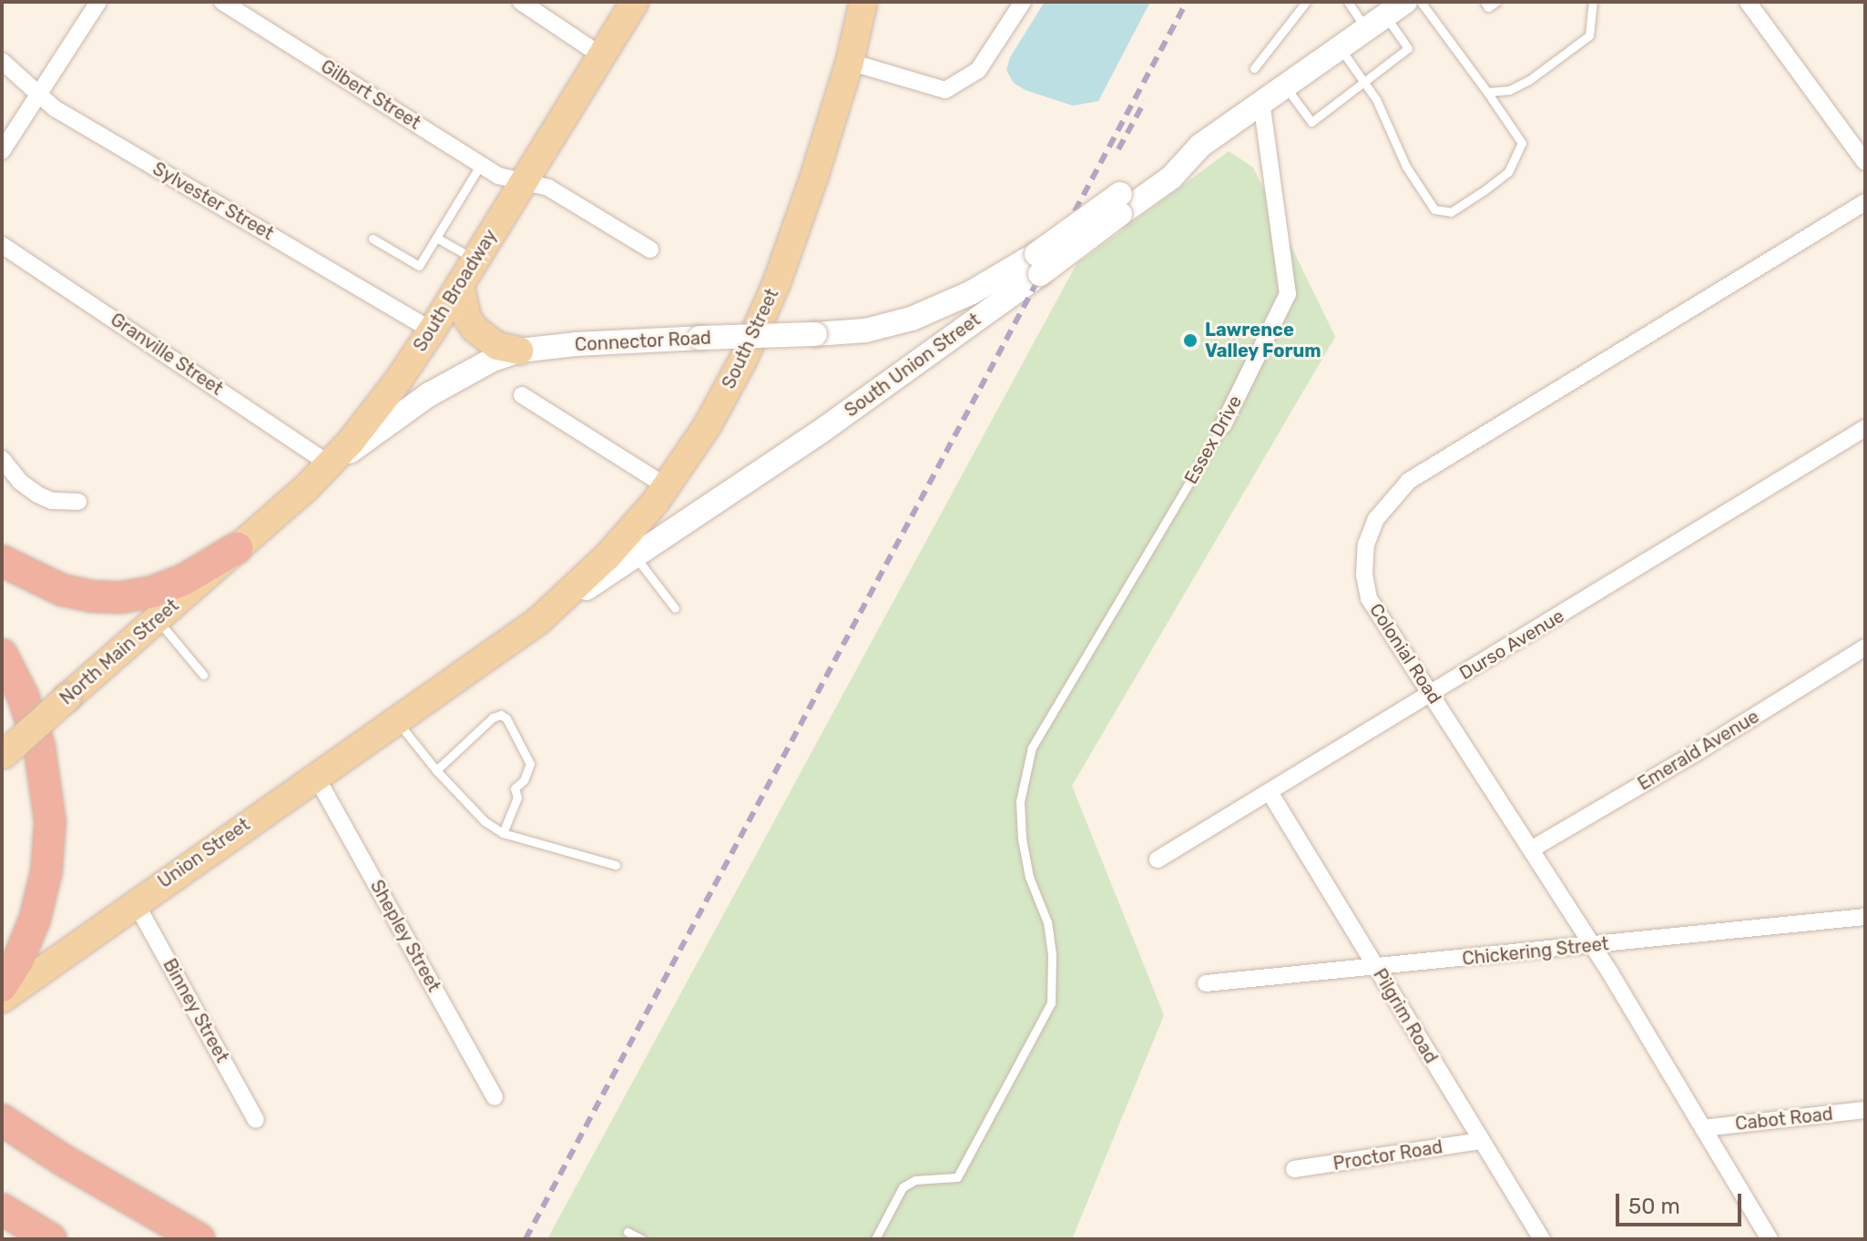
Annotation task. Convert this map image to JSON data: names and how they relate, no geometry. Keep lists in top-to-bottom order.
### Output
{
  "streets": {
    "main road": [
      "South Broadway",
      "South Street",
      "Connector Road",
      "South Union Street",
      "North Main Street",
      "Union Street"
    ],
    "street": [
      "Gilbert Street",
      "Sylvester Street",
      "Granville Street",
      "Essex Drive",
      "Durso Avenue",
      "Colonial Road",
      "Emerald Avenue",
      "Shepley Street",
      "Chickering Street",
      "Binney Street",
      "Pilgrim Road",
      "Cabot Road",
      "Proctor Road"
    ]
  },
  "crossings": [
    ["Gilbert Street", "South Broadway"],
    ["Sylvester Street", "South Broadway"],
    ["South Broadway", "Connector Road"],
    ["South Broadway", "Granville Street"],
    ["South Broadway", "North Main Street"],
    ["South Street", "South Union Street"],
    ["Connector Road", "Granville Street"],
    ["Connector Road", "South Union Street"],
    ["South Union Street", "Essex Drive"],
    ["South Union Street", "Union Street"],
    ["Durso Avenue", "Colonial Road"],
    ["Durso Avenue", "Pilgrim Road"],
    ["Colonial Road", "Emerald Avenue"],
    ["Colonial Road", "Chickering Street"],
    ["Colonial Road", "Cabot Road"],
    ["Union Street", "Shepley Street"],
    ["Union Street", "Binney Street"],
    ["Chickering Street", "Pilgrim Road"],
    ["Pilgrim Road", "Proctor Road"]
  ],
  "places": ["Lawrence Valley Forum"],
  "scale_bar": "50 m"
}
